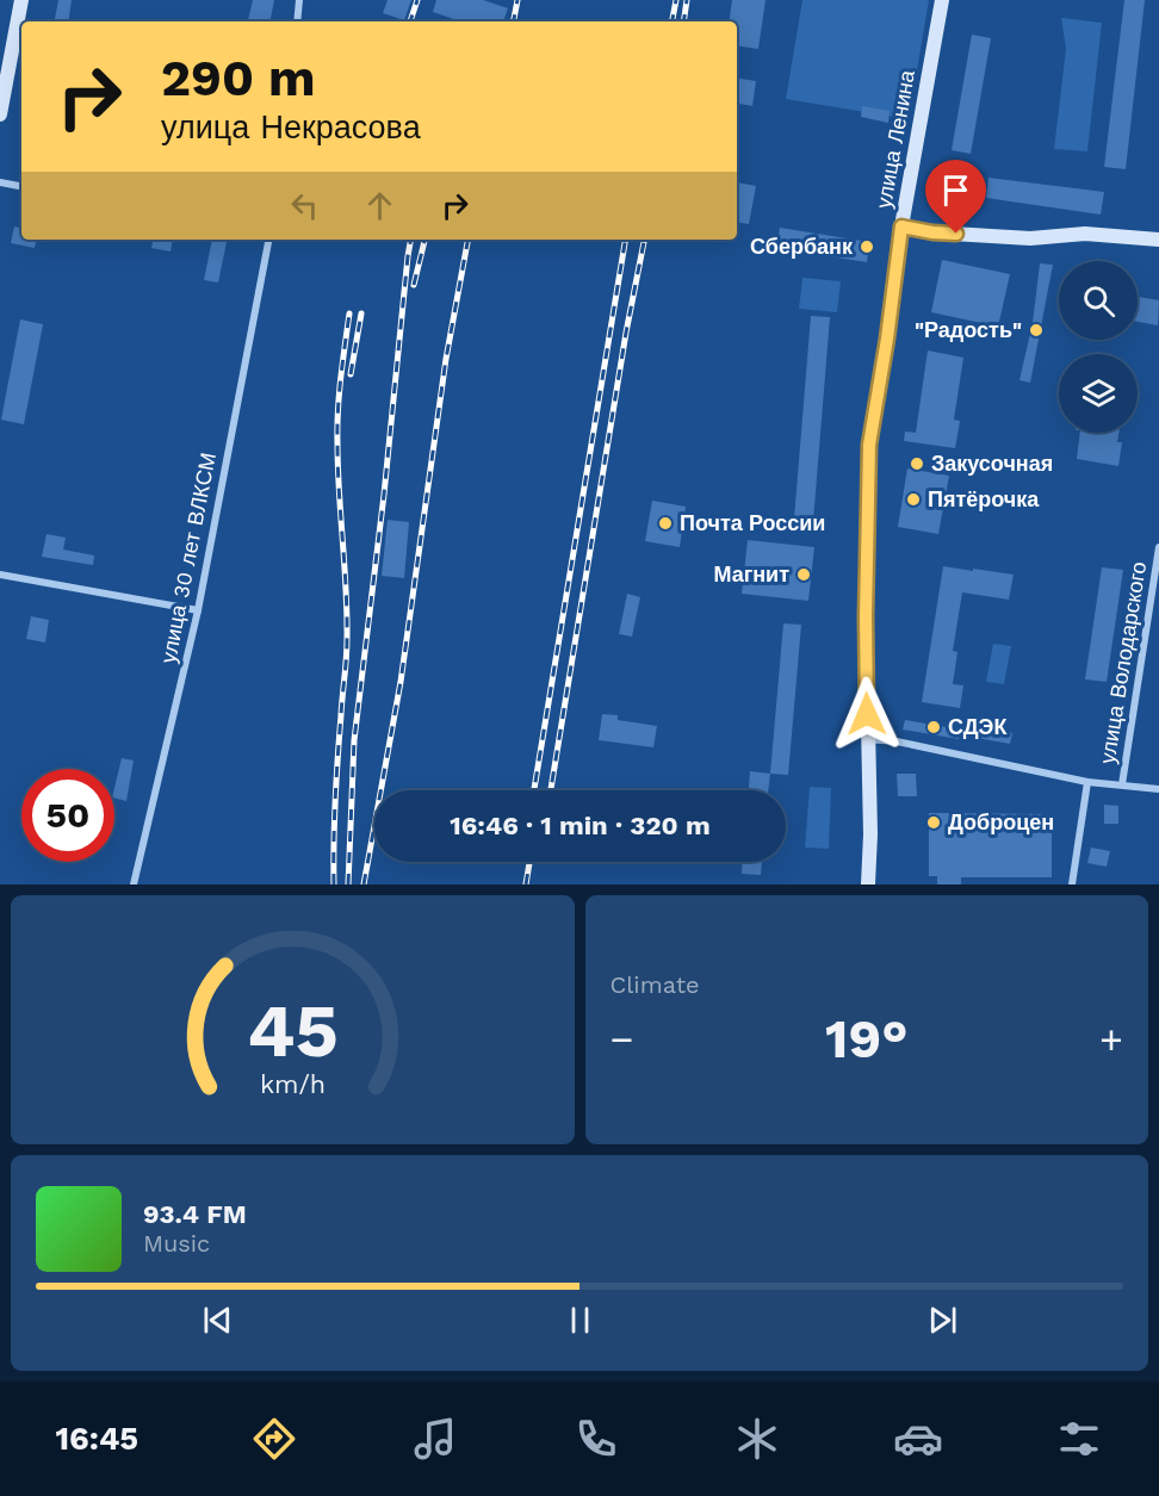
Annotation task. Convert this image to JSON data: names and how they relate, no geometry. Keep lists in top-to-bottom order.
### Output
{
  "streets": {
    "main road": ["улица Ленина"],
    "street": ["улица 30 лет ВЛКСМ", "улица Володарского"]
  },
  "places": [
    "Сбербанк",
    "\"Радость\"",
    "Закусочная",
    "Пятёрочка",
    "Почта России",
    "Магнит",
    "СДЭК",
    "Доброцен"
  ],
  "page": {
    "turn": ["290 m", "улица Некрасова"],
    "limit": "50",
    "trip": "16:46 · 1 min · 320 m",
    "tile": "Climate",
    "heat": ["−", "19°", "+"],
    "song": ["93.4 FM", "Music"],
    "tabs": "16:45",
    "gauge": ["45", "km/h"]
  }
}
